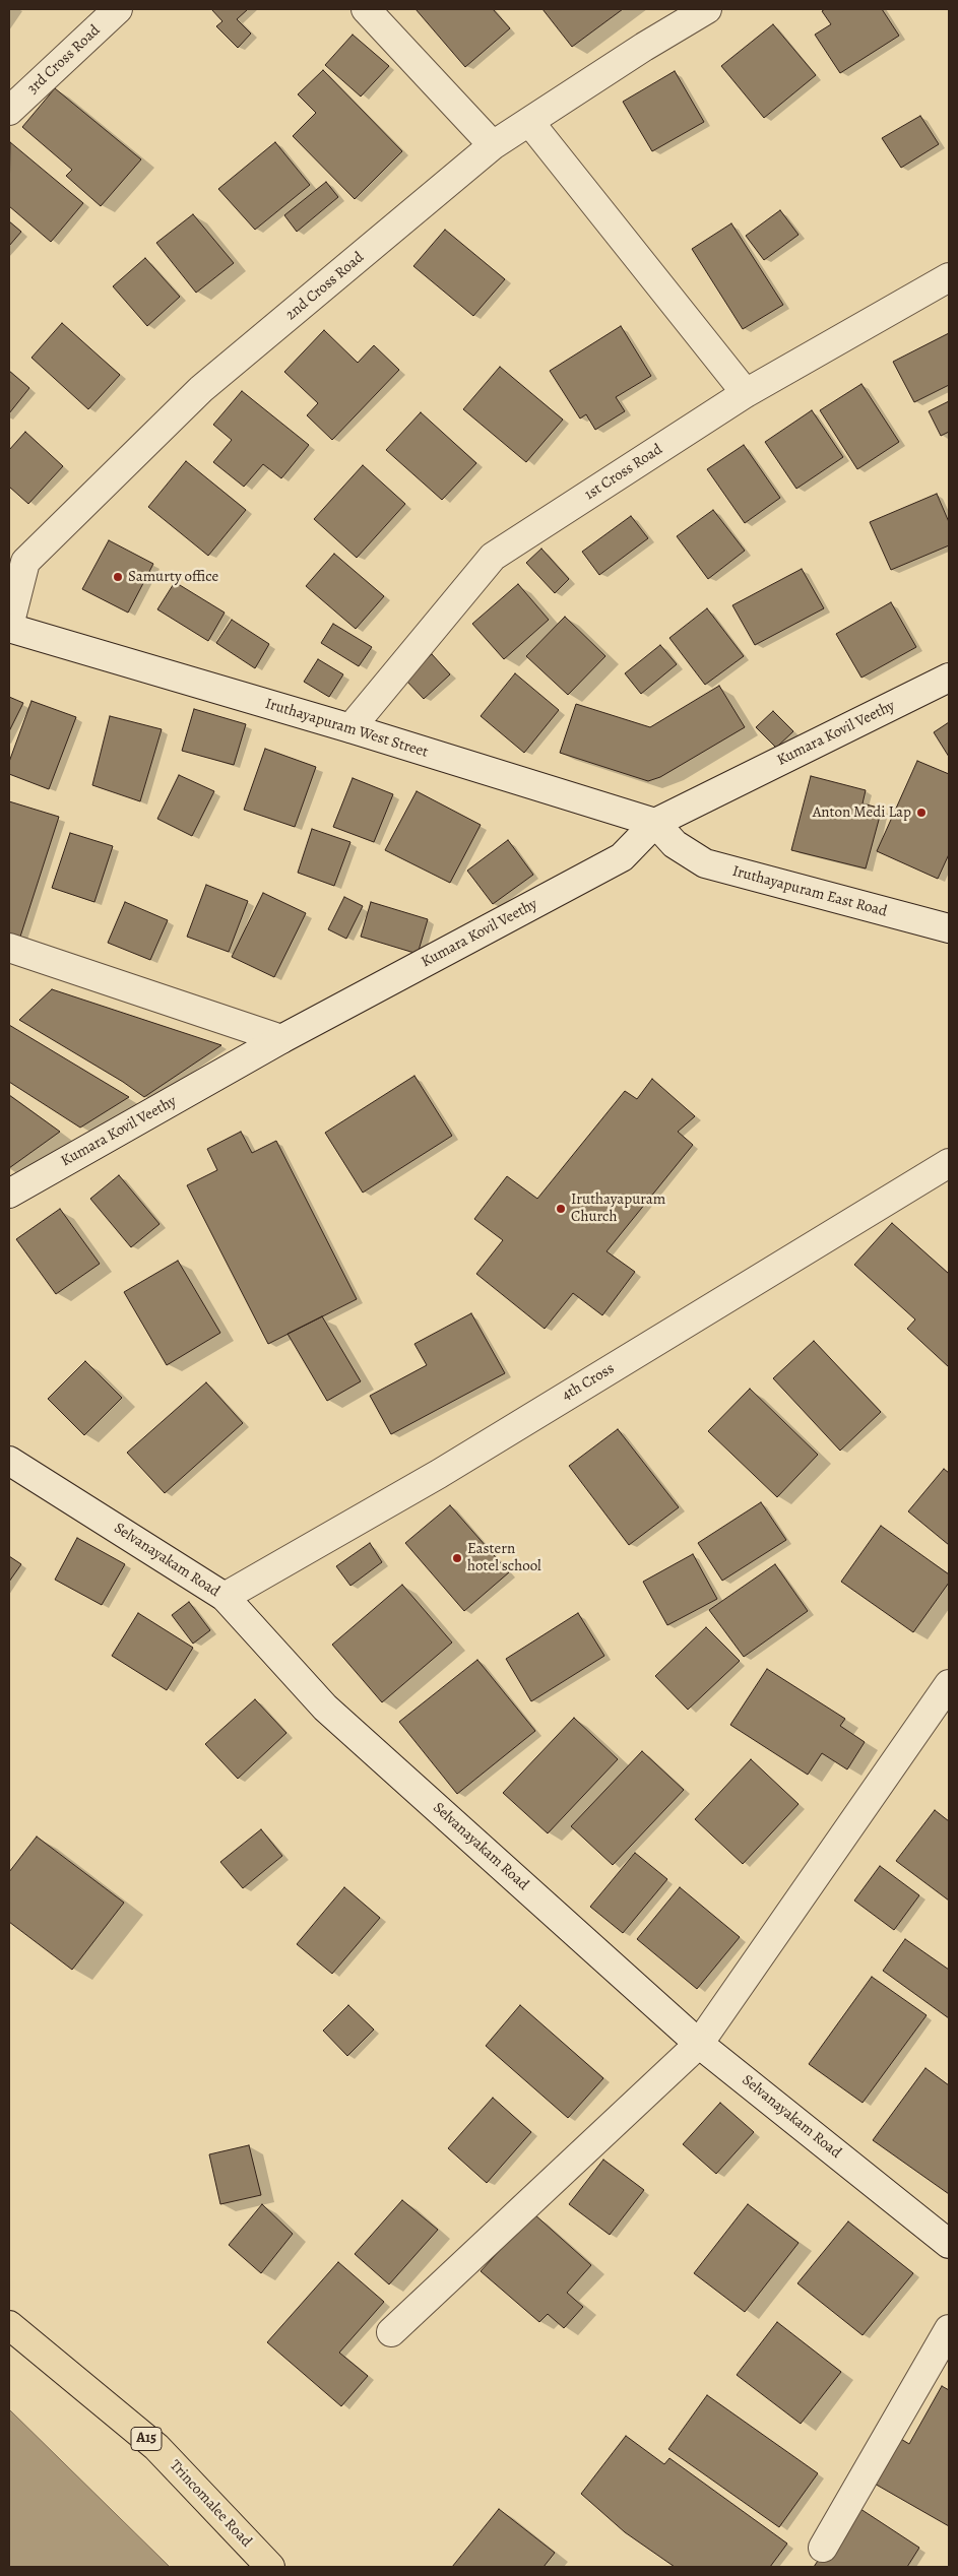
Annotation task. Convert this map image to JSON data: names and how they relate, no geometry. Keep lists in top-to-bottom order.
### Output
{
  "streets": {
    "highway": ["A15", "Trincomalee Road"],
    "street": [
      "3rd Cross Road",
      "2nd Cross Road",
      "1st Cross Road",
      "Iruthayapuram West Street",
      "Kumara Kovil Veethy",
      "Iruthayapuram East Road",
      "4th Cross",
      "Selvanayakam Road"
    ]
  },
  "crossings": [
    ["2nd Cross Road", "Iruthayapuram West Street"],
    ["1st Cross Road", "Iruthayapuram West Street"],
    ["Iruthayapuram West Street", "Kumara Kovil Veethy"],
    ["Iruthayapuram West Street", "Iruthayapuram East Road"],
    ["Kumara Kovil Veethy", "Iruthayapuram East Road"],
    ["4th Cross", "Selvanayakam Road"]
  ],
  "places": [
    "Samurty office",
    "Anton Medi Lap",
    "Iruthayapuram Church",
    "Eastern hotel school"
  ]
}
